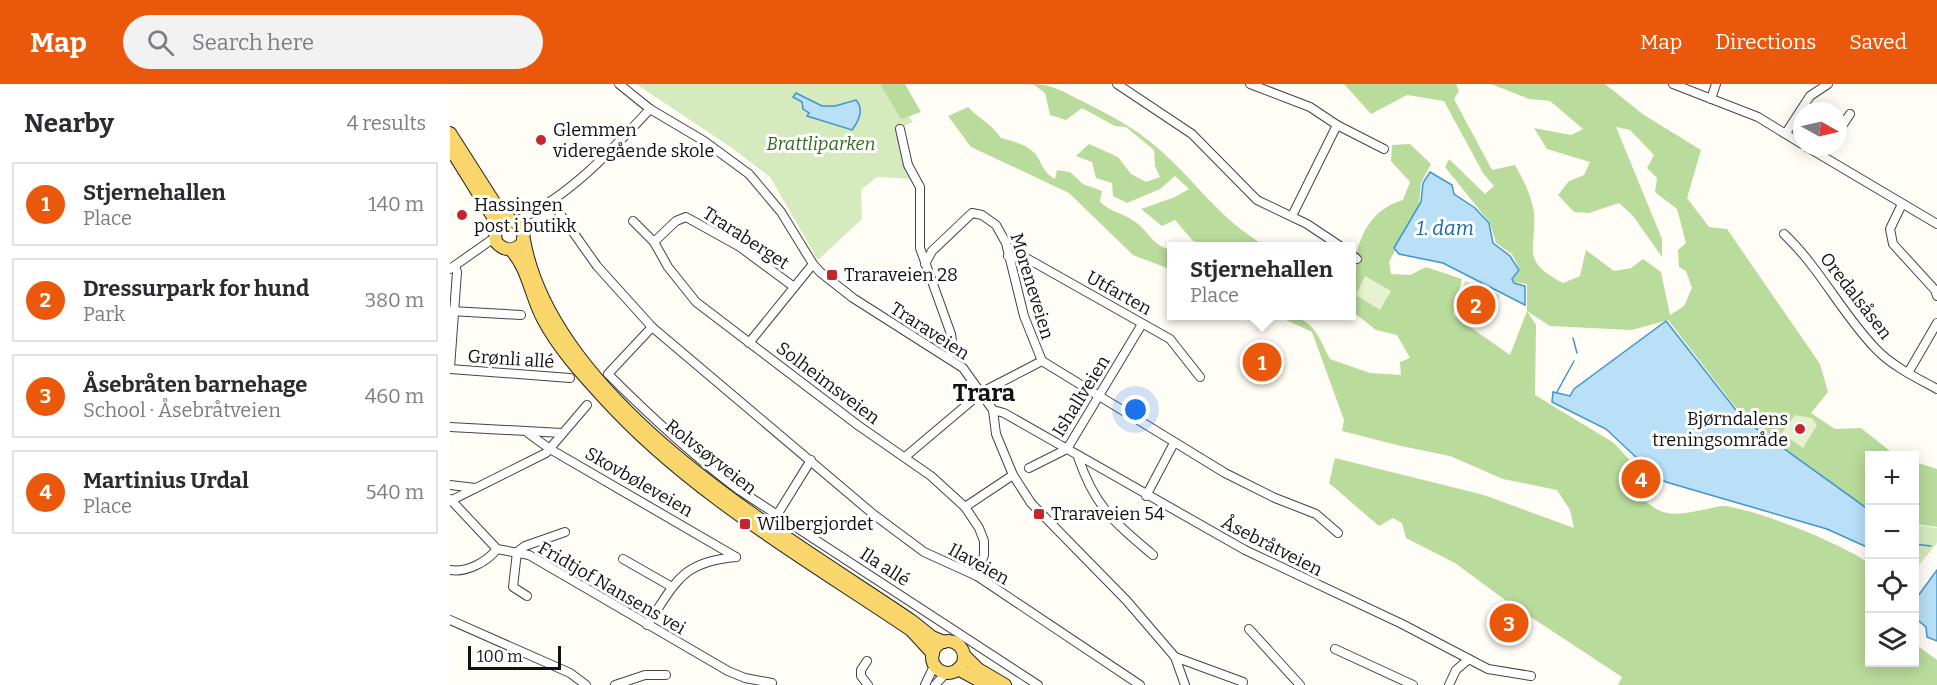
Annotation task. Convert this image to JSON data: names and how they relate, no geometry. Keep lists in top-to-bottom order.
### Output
{
  "streets": {
    "main road": ["Rolvsøyveien"],
    "street": [
      "Traraberget",
      "Moreneveien",
      "Utfarten",
      "Oredalsåsen",
      "Traraveien",
      "Grønli allé",
      "Solheimsveien",
      "Ishallveien",
      "Skovbøleveien",
      "Åsebråtveien",
      "Ilaveien",
      "Ila allé",
      "Fridtjof Nansens vei"
    ]
  },
  "crossings": [
    ["Traraberget", "Solheimsveien"],
    ["Moreneveien", "Utfarten"],
    ["Moreneveien", "Ishallveien"],
    ["Utfarten", "Ishallveien"],
    ["Traraveien", "Åsebråtveien"],
    ["Solheimsveien", "Ilaveien"],
    ["Ishallveien", "Åsebråtveien"],
    ["Ilaveien", "Ila allé"]
  ],
  "districts": ["Trara"],
  "water": ["1. dam"],
  "parks": ["Brattliparken"],
  "places": {
    "other": ["Glemmen videregående skole", "Hassingen post i butikk", "Bjørndalens treningsområde"],
    "transit": ["Traraveien 28", "Traraveien 54", "Wilbergjordet"]
  },
  "scale_bar": "100 m",
  "north": "right",
  "page": {
    "header": "Map",
    "search": "Search here",
    "nav": ["Map", "Directions", "Saved"],
    "heading": ["Nearby", "4 results"],
    "list": [
      {
        "mark": "1",
        "name": "Stjernehallen",
        "note": "Place",
        "value": "140 m"
      },
      {
        "mark": "2",
        "name": "Dressurpark for hund",
        "note": "Park",
        "value": "380 m"
      },
      {
        "mark": "3",
        "name": "Åsebråten barnehage",
        "note": "School · Åsebråtveien",
        "value": "460 m"
      },
      {
        "mark": "4",
        "name": "Martinius Urdal",
        "note": "Place",
        "value": "540 m"
      }
    ],
    "popup": ["Stjernehallen", "Place"],
    "pins": [
      "2",
      "1",
      "4",
      "3"
    ],
    "map_buttons": ["+", "−"],
    "scale": "100 m"
  }
}
